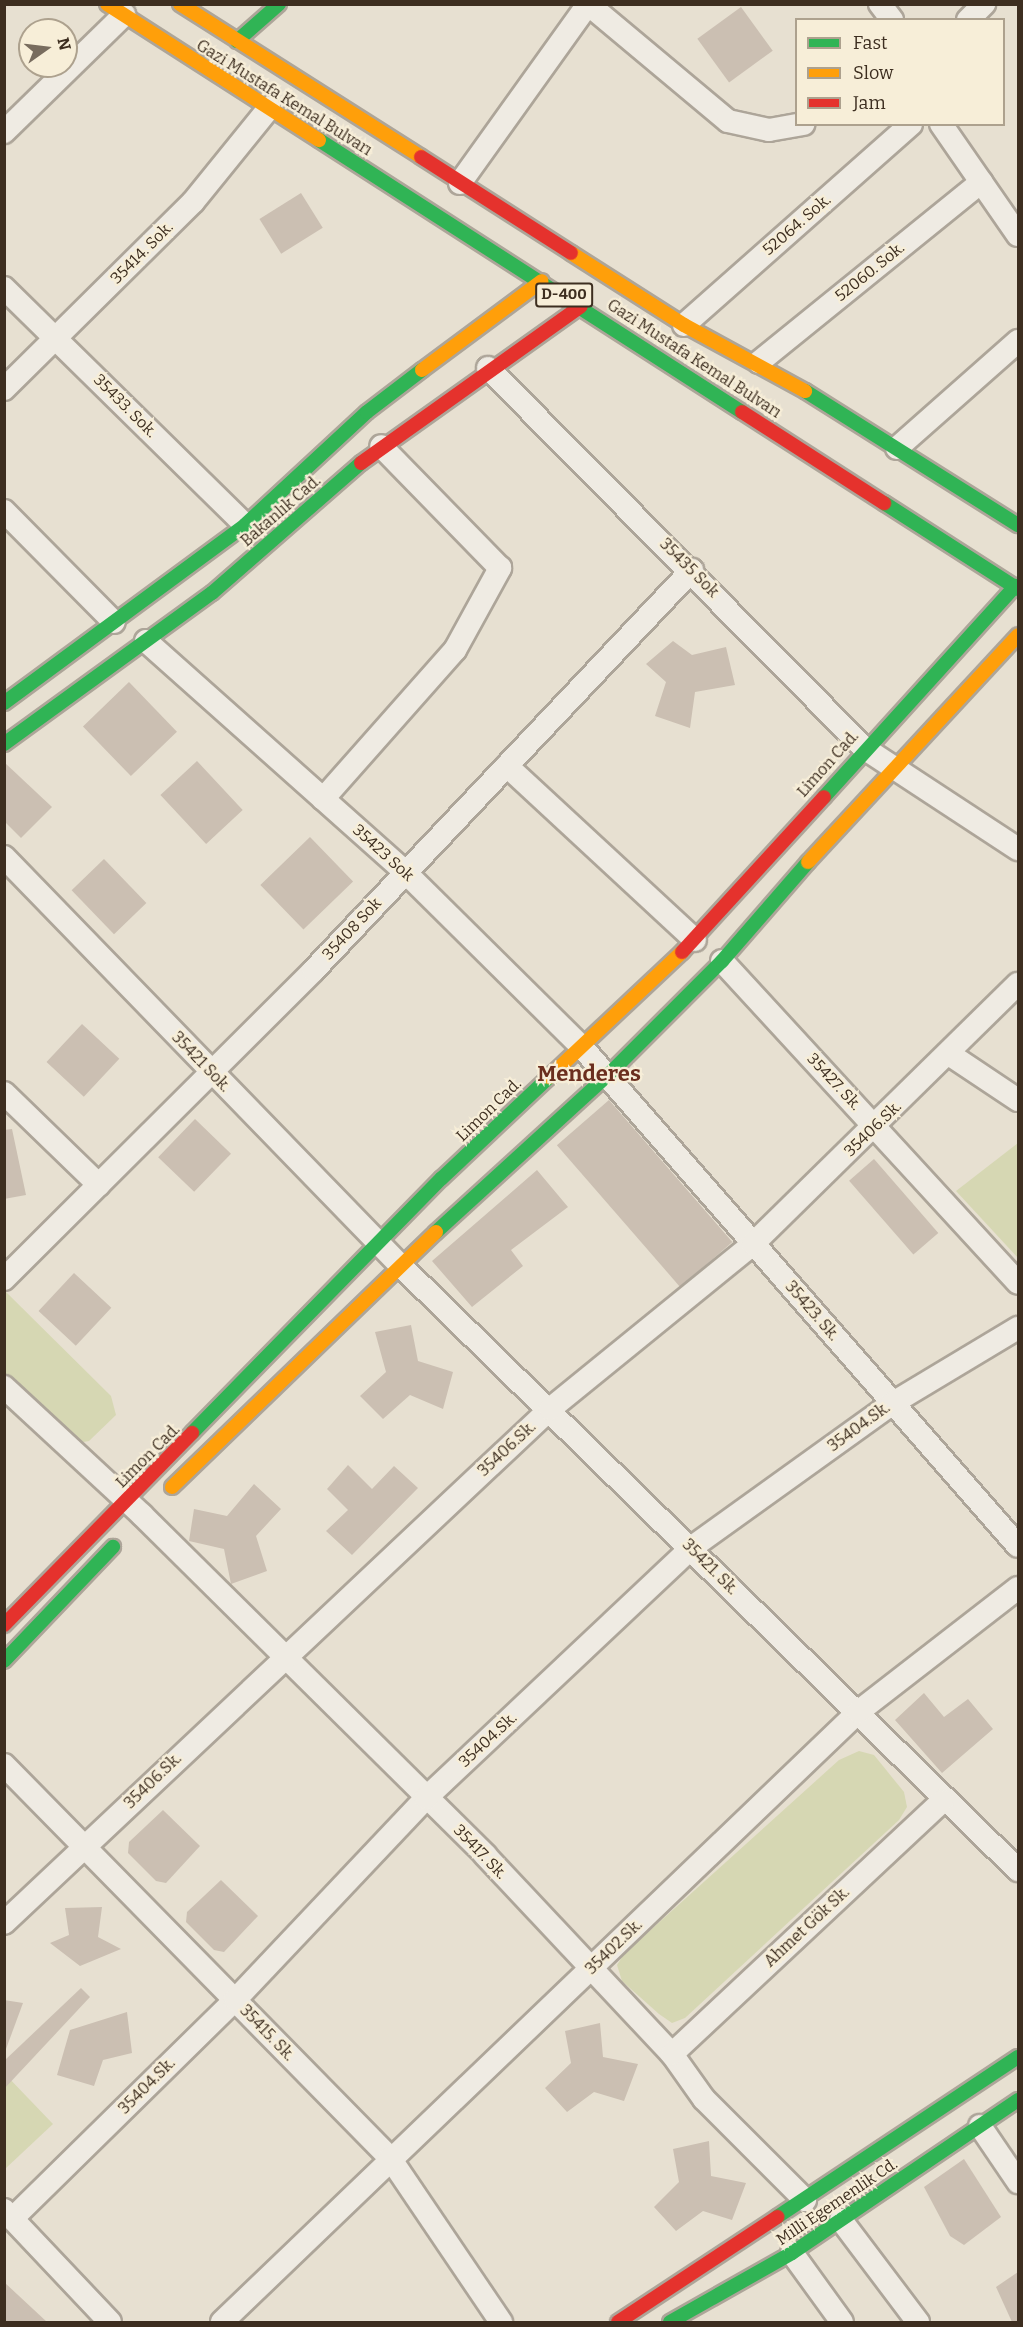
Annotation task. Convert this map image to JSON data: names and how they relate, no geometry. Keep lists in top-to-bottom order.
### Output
{
  "streets": {
    "main road": [
      "Gazi Mustafa Kemal Bulvarı",
      "D-400",
      "Bakanlık Cad.",
      "Limon Cad.",
      "Milli Egemenlik Cd."
    ],
    "street": [
      "52064. Sok.",
      "35414. Sok.",
      "52060. Sok.",
      "35433. Sok.",
      "35435 Sok",
      "35423 Sok",
      "35408 Sok",
      "35421 Sok.",
      "35427. Sk.",
      "35406.Sk.",
      "35423. Sk.",
      "35404.Sk.",
      "35421. Sk.",
      "35417. Sk.",
      "Ahmet Gök Sk.",
      "35402.Sk.",
      "35415. Sk."
    ]
  },
  "crossings": [
    ["Gazi Mustafa Kemal Bulvarı", "52064. Sok."],
    ["Gazi Mustafa Kemal Bulvarı", "35414. Sok."],
    ["Gazi Mustafa Kemal Bulvarı", "52060. Sok."],
    ["Gazi Mustafa Kemal Bulvarı", "Bakanlık Cad."],
    ["Gazi Mustafa Kemal Bulvarı", "Limon Cad."],
    ["35414. Sok.", "35433. Sok."],
    ["35433. Sok.", "Bakanlık Cad."],
    ["Bakanlık Cad.", "35435 Sok"],
    ["Bakanlık Cad.", "35423 Sok"],
    ["35435 Sok", "Limon Cad."],
    ["35435 Sok", "35408 Sok"],
    ["Limon Cad.", "35423 Sok"],
    ["Limon Cad.", "35421 Sok."],
    ["Limon Cad.", "35427. Sk."],
    ["Limon Cad.", "35423. Sk."],
    ["Limon Cad.", "35421. Sk."],
    ["Limon Cad.", "35417. Sk."],
    ["35423 Sok", "35408 Sok"],
    ["35423 Sok", "35423. Sk."],
    ["35408 Sok", "35421 Sok."],
    ["35421 Sok.", "35421. Sk."],
    ["35427. Sk.", "35406.Sk."],
    ["35406.Sk.", "35423. Sk."],
    ["35406.Sk.", "35421. Sk."],
    ["35406.Sk.", "35417. Sk."],
    ["35406.Sk.", "35415. Sk."],
    ["35423. Sk.", "35404.Sk."],
    ["35404.Sk.", "35421. Sk."],
    ["35404.Sk.", "35417. Sk."],
    ["35404.Sk.", "35415. Sk."],
    ["35421. Sk.", "Ahmet Gök Sk."],
    ["35421. Sk.", "35402.Sk."],
    ["35417. Sk.", "Ahmet Gök Sk."],
    ["35417. Sk.", "35402.Sk."],
    ["35402.Sk.", "35415. Sk."]
  ],
  "districts": ["Menderes"],
  "legend": ["Fast", "Slow", "Jam"],
  "north": "right"
}
